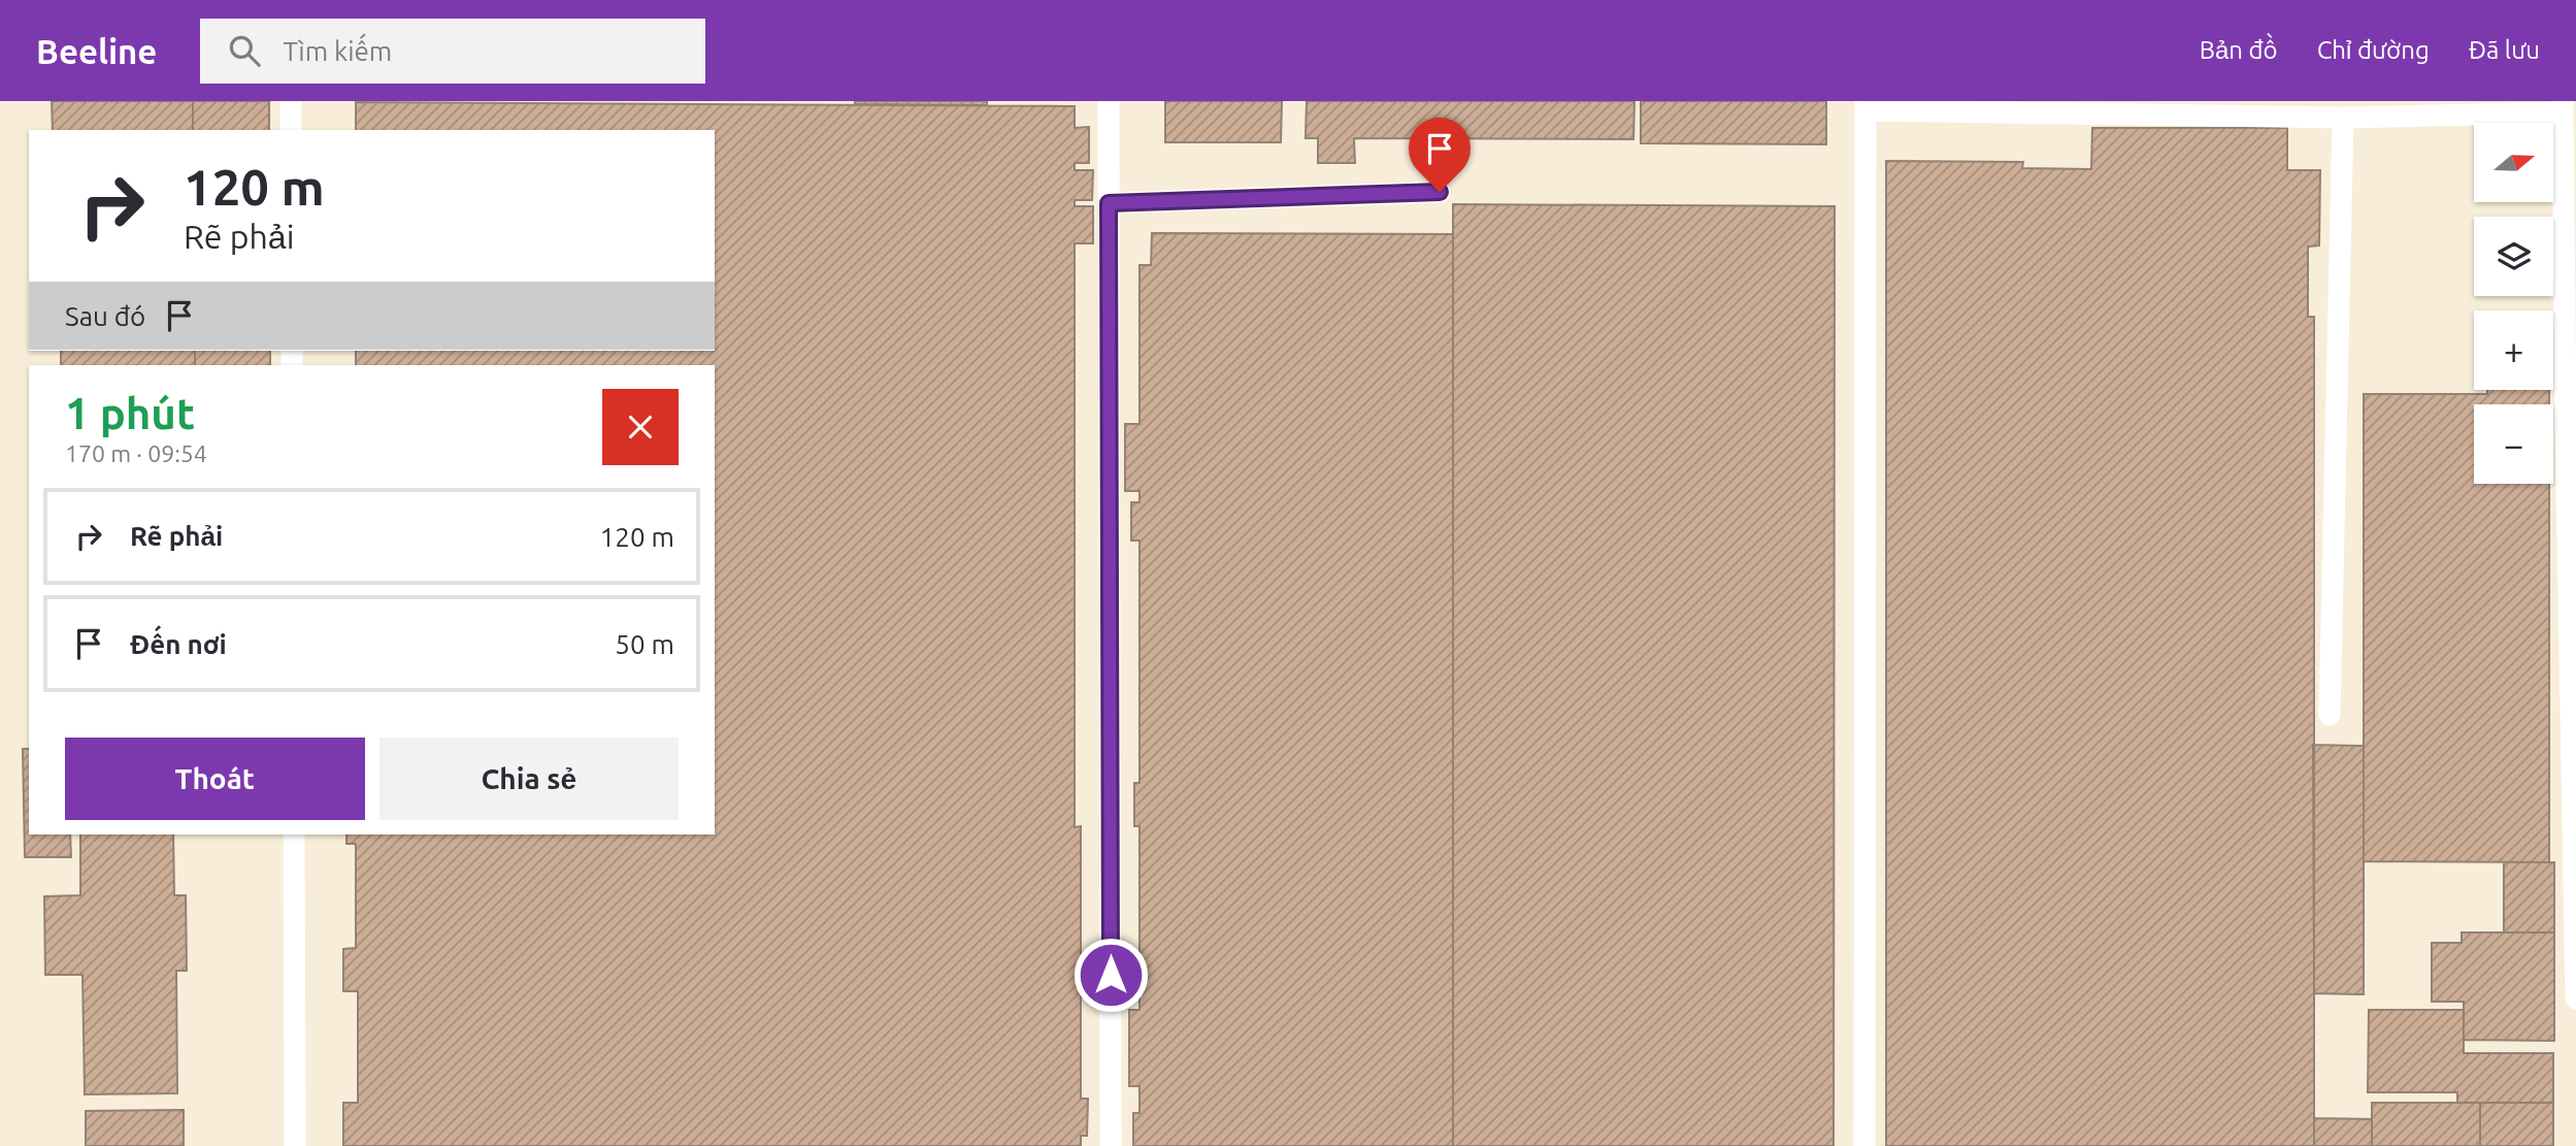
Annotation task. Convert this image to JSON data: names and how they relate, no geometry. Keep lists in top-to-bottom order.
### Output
{
  "north": "right",
  "page": {
    "header": "Beeline",
    "search": "Tìm kiếm",
    "nav": ["Bản đồ", "Chỉ đường", "Đã lưu"],
    "map_buttons": ["+", "−"],
    "turn": ["120 m", "Rẽ phải"],
    "then": "Sau đó",
    "heading": ["1 phút", "170 m · 09:54"],
    "list": [
      {
        "name": "Rẽ phải",
        "value": "120 m"
      },
      {
        "name": "Đến nơi",
        "value": "50 m"
      }
    ],
    "buttons": ["Thoát", "Chia sẻ"]
  }
}
